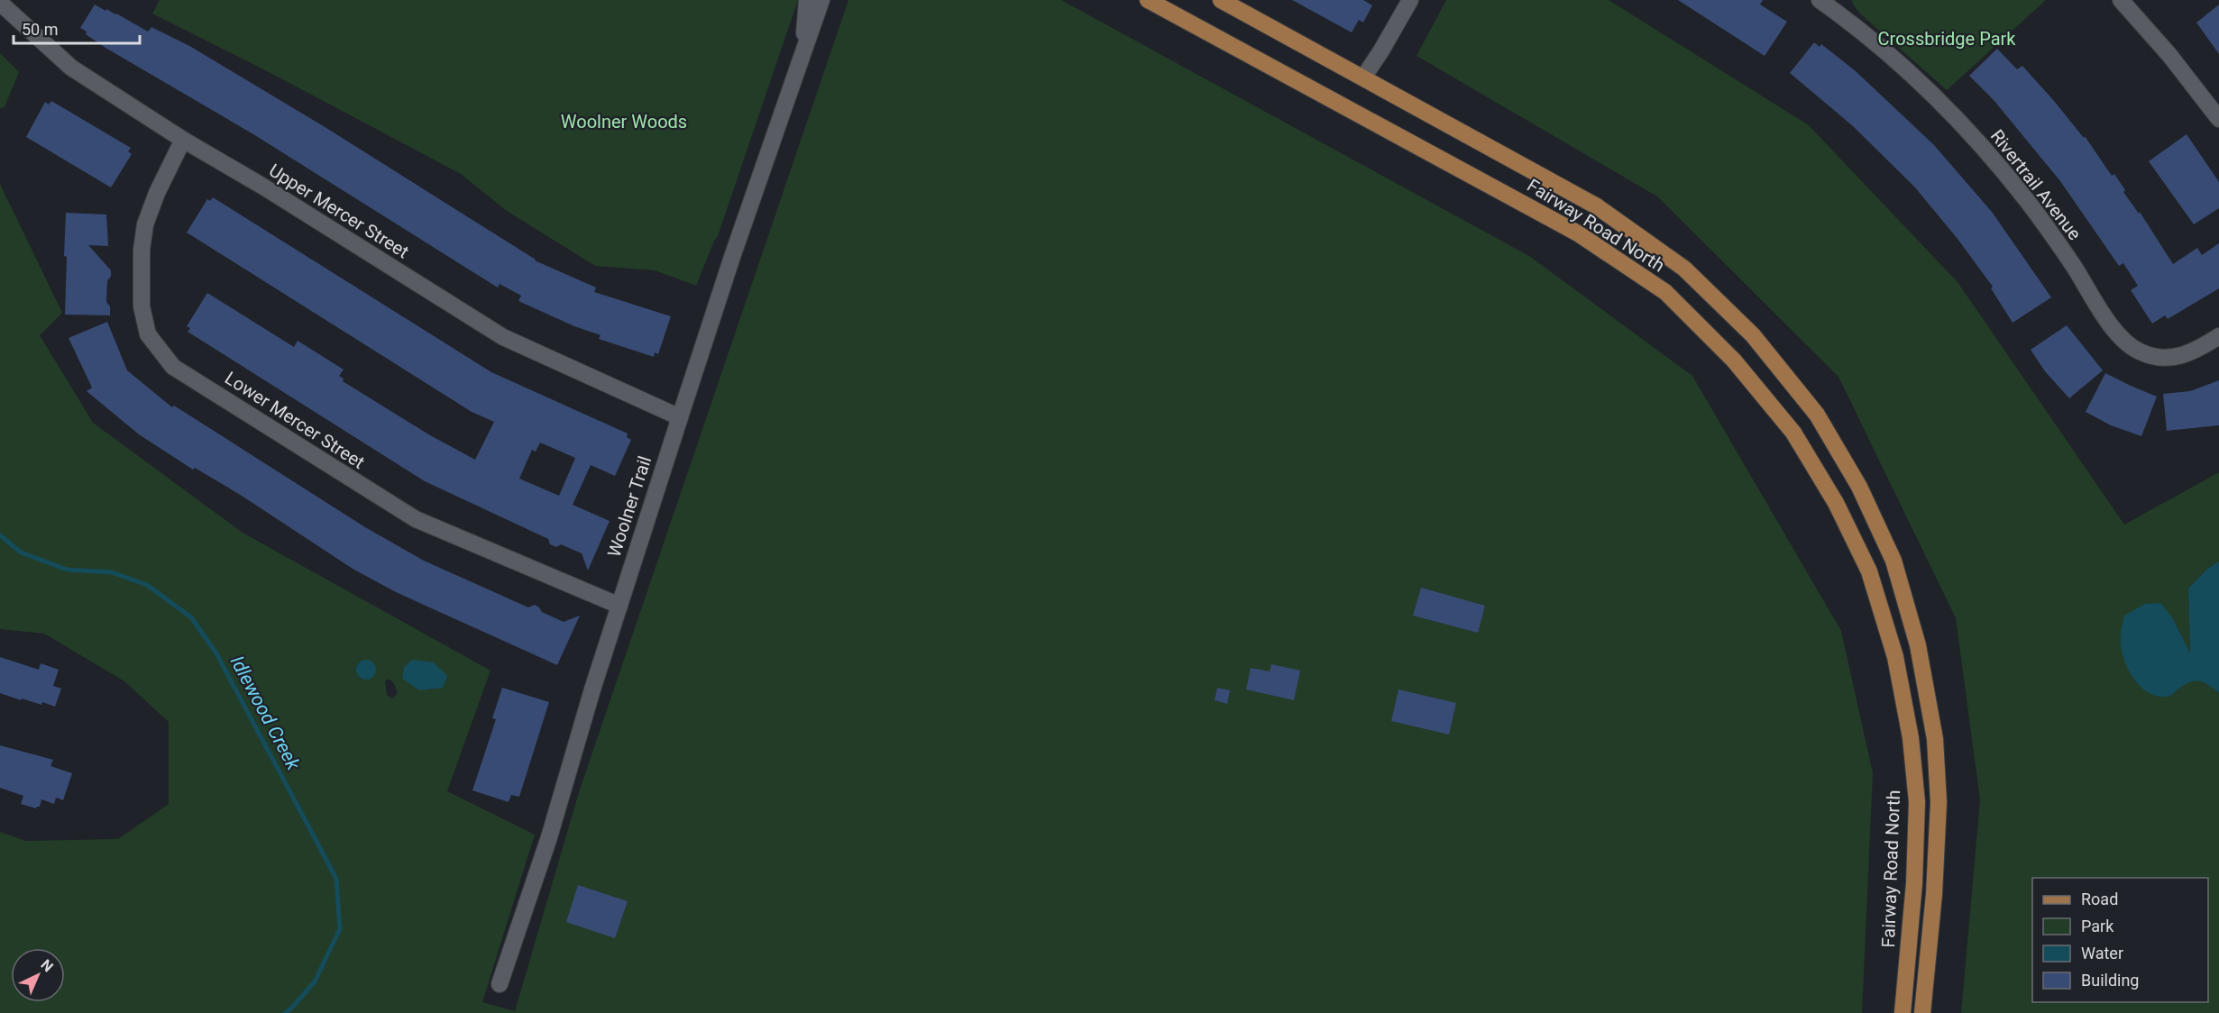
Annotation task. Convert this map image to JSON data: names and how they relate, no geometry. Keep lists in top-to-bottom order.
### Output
{
  "streets": {
    "main road": ["Fairway Road North"],
    "street": [
      "Rivertrail Avenue",
      "Upper Mercer Street",
      "Lower Mercer Street",
      "Woolner Trail"
    ]
  },
  "crossings": [
    ["Upper Mercer Street", "Lower Mercer Street"],
    ["Upper Mercer Street", "Woolner Trail"],
    ["Lower Mercer Street", "Woolner Trail"]
  ],
  "water": ["Idlewood Creek"],
  "parks": ["Crossbridge Park", "Woolner Woods"],
  "legend": [
    "Road",
    "Park",
    "Water",
    "Building"
  ],
  "scale_bar": "50 m",
  "north": "top right"
}
